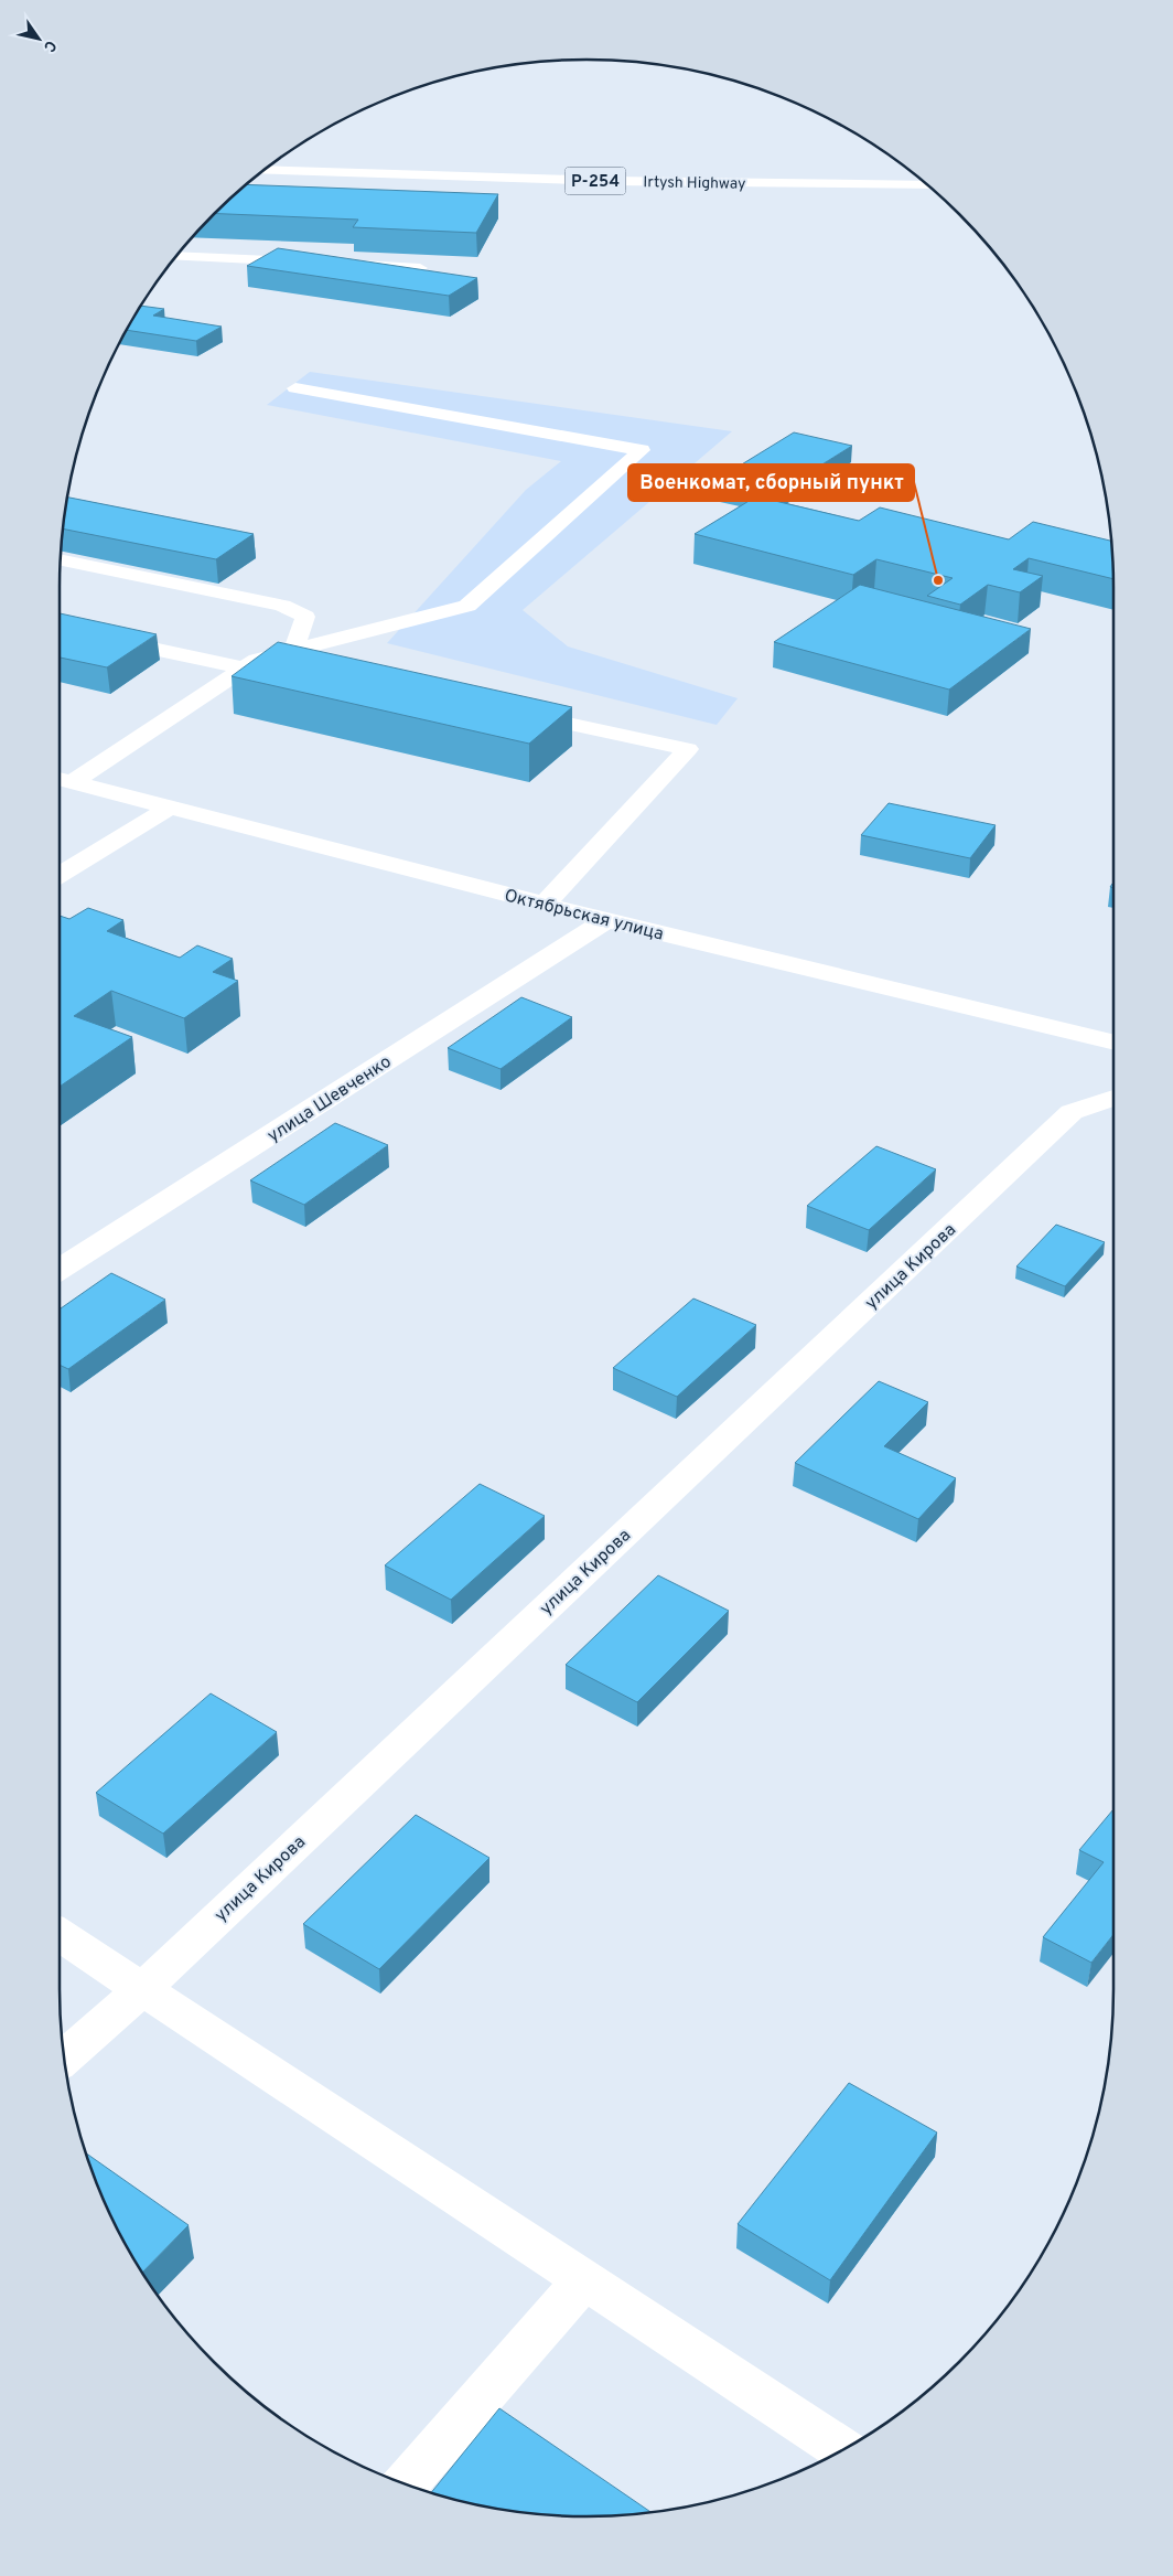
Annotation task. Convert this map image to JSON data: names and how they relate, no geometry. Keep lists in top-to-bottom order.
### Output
{
  "streets": {
    "main road": [
      "Р-254",
      "Irtysh Highway",
      "Октябрьская улица",
      "улица Шевченко",
      "улица Кирова"
    ]
  },
  "crossings": [
    ["Октябрьская улица", "улица Шевченко"]
  ],
  "places": ["Военкомат, сборный пункт"],
  "north": "bottom right"
}
